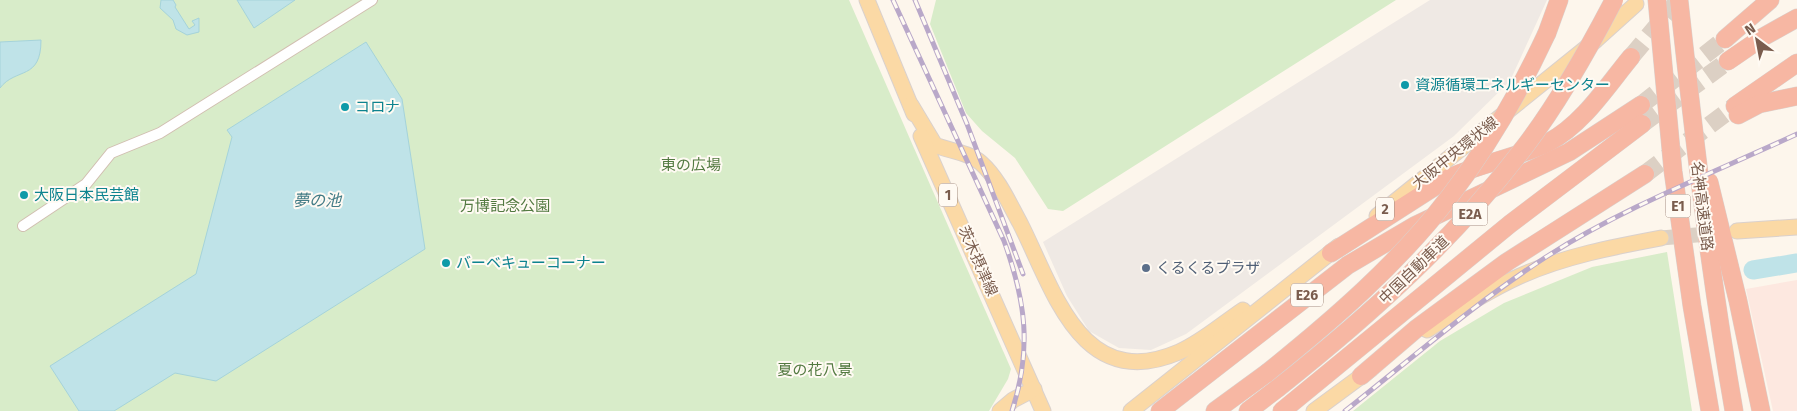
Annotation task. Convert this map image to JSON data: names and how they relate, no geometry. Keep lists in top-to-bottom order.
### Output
{
  "streets": {
    "highway": [
      "E1",
      "名神高速道路",
      "E2A",
      "中国自動車道",
      "E26"
    ],
    "main road": [
      "大阪中央環状線",
      "1",
      "2",
      "茨木摂津線"
    ]
  },
  "water": ["夢の池"],
  "parks": ["東の広場", "万博記念公園", "夏の花八景"],
  "places": [
    "資源循環エネルギーセンター",
    "コロナ",
    "大阪日本民芸館",
    "バーベキューコーナー",
    "くるくるプラザ"
  ],
  "north": "top left"
}
